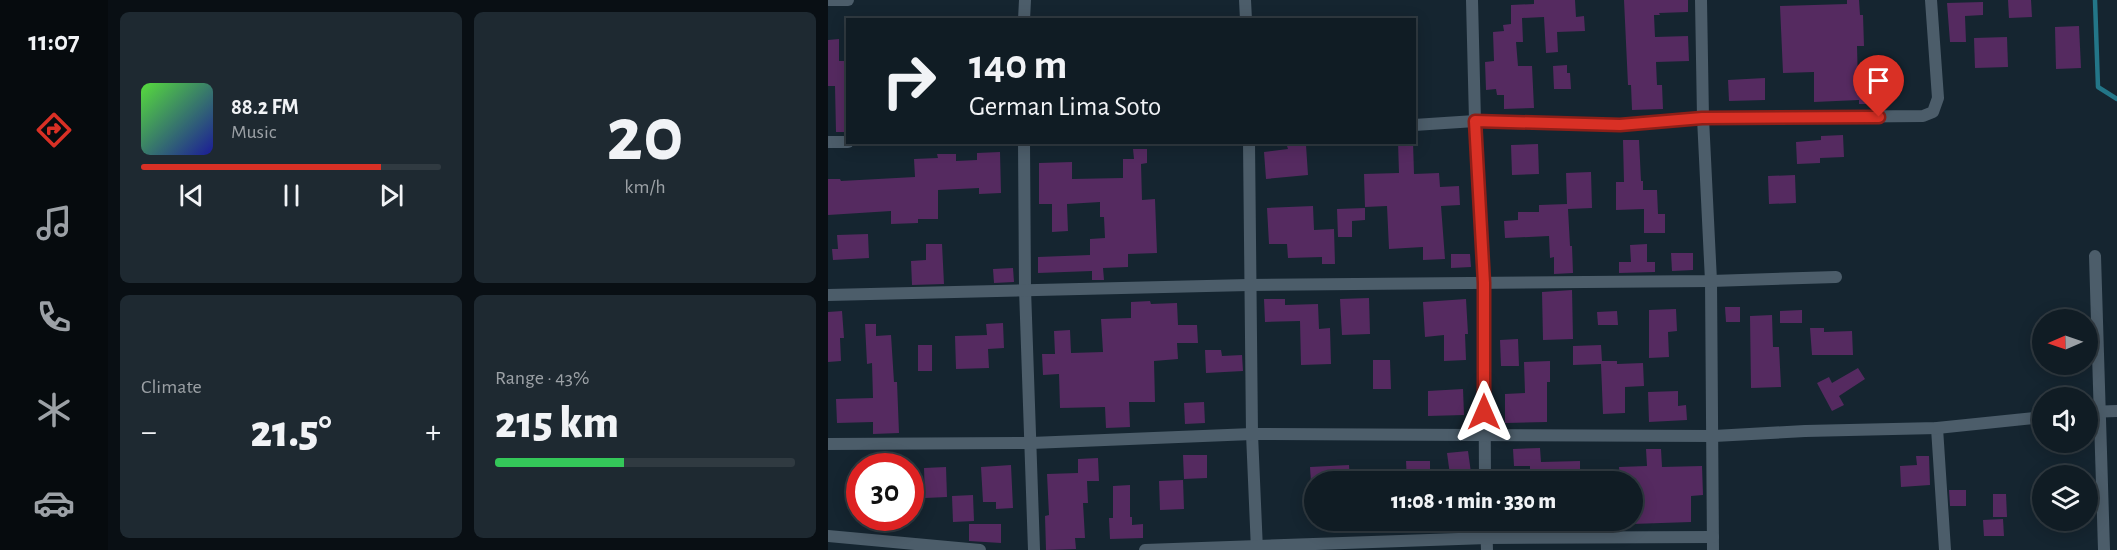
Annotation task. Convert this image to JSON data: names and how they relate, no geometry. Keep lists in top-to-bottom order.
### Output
{
  "north": "left",
  "page": {
    "tabs": "11:07",
    "tile": [
      ["20", "km/h"],
      "Climate",
      ["Range · 43%", "215 km"]
    ],
    "turn": ["140 m", "German Lima Soto"],
    "song": ["88.2 FM", "Music"],
    "heat": ["−", "21.5°", "+"],
    "limit": "30",
    "trip": "11:08 · 1 min · 330 m"
  }
}
